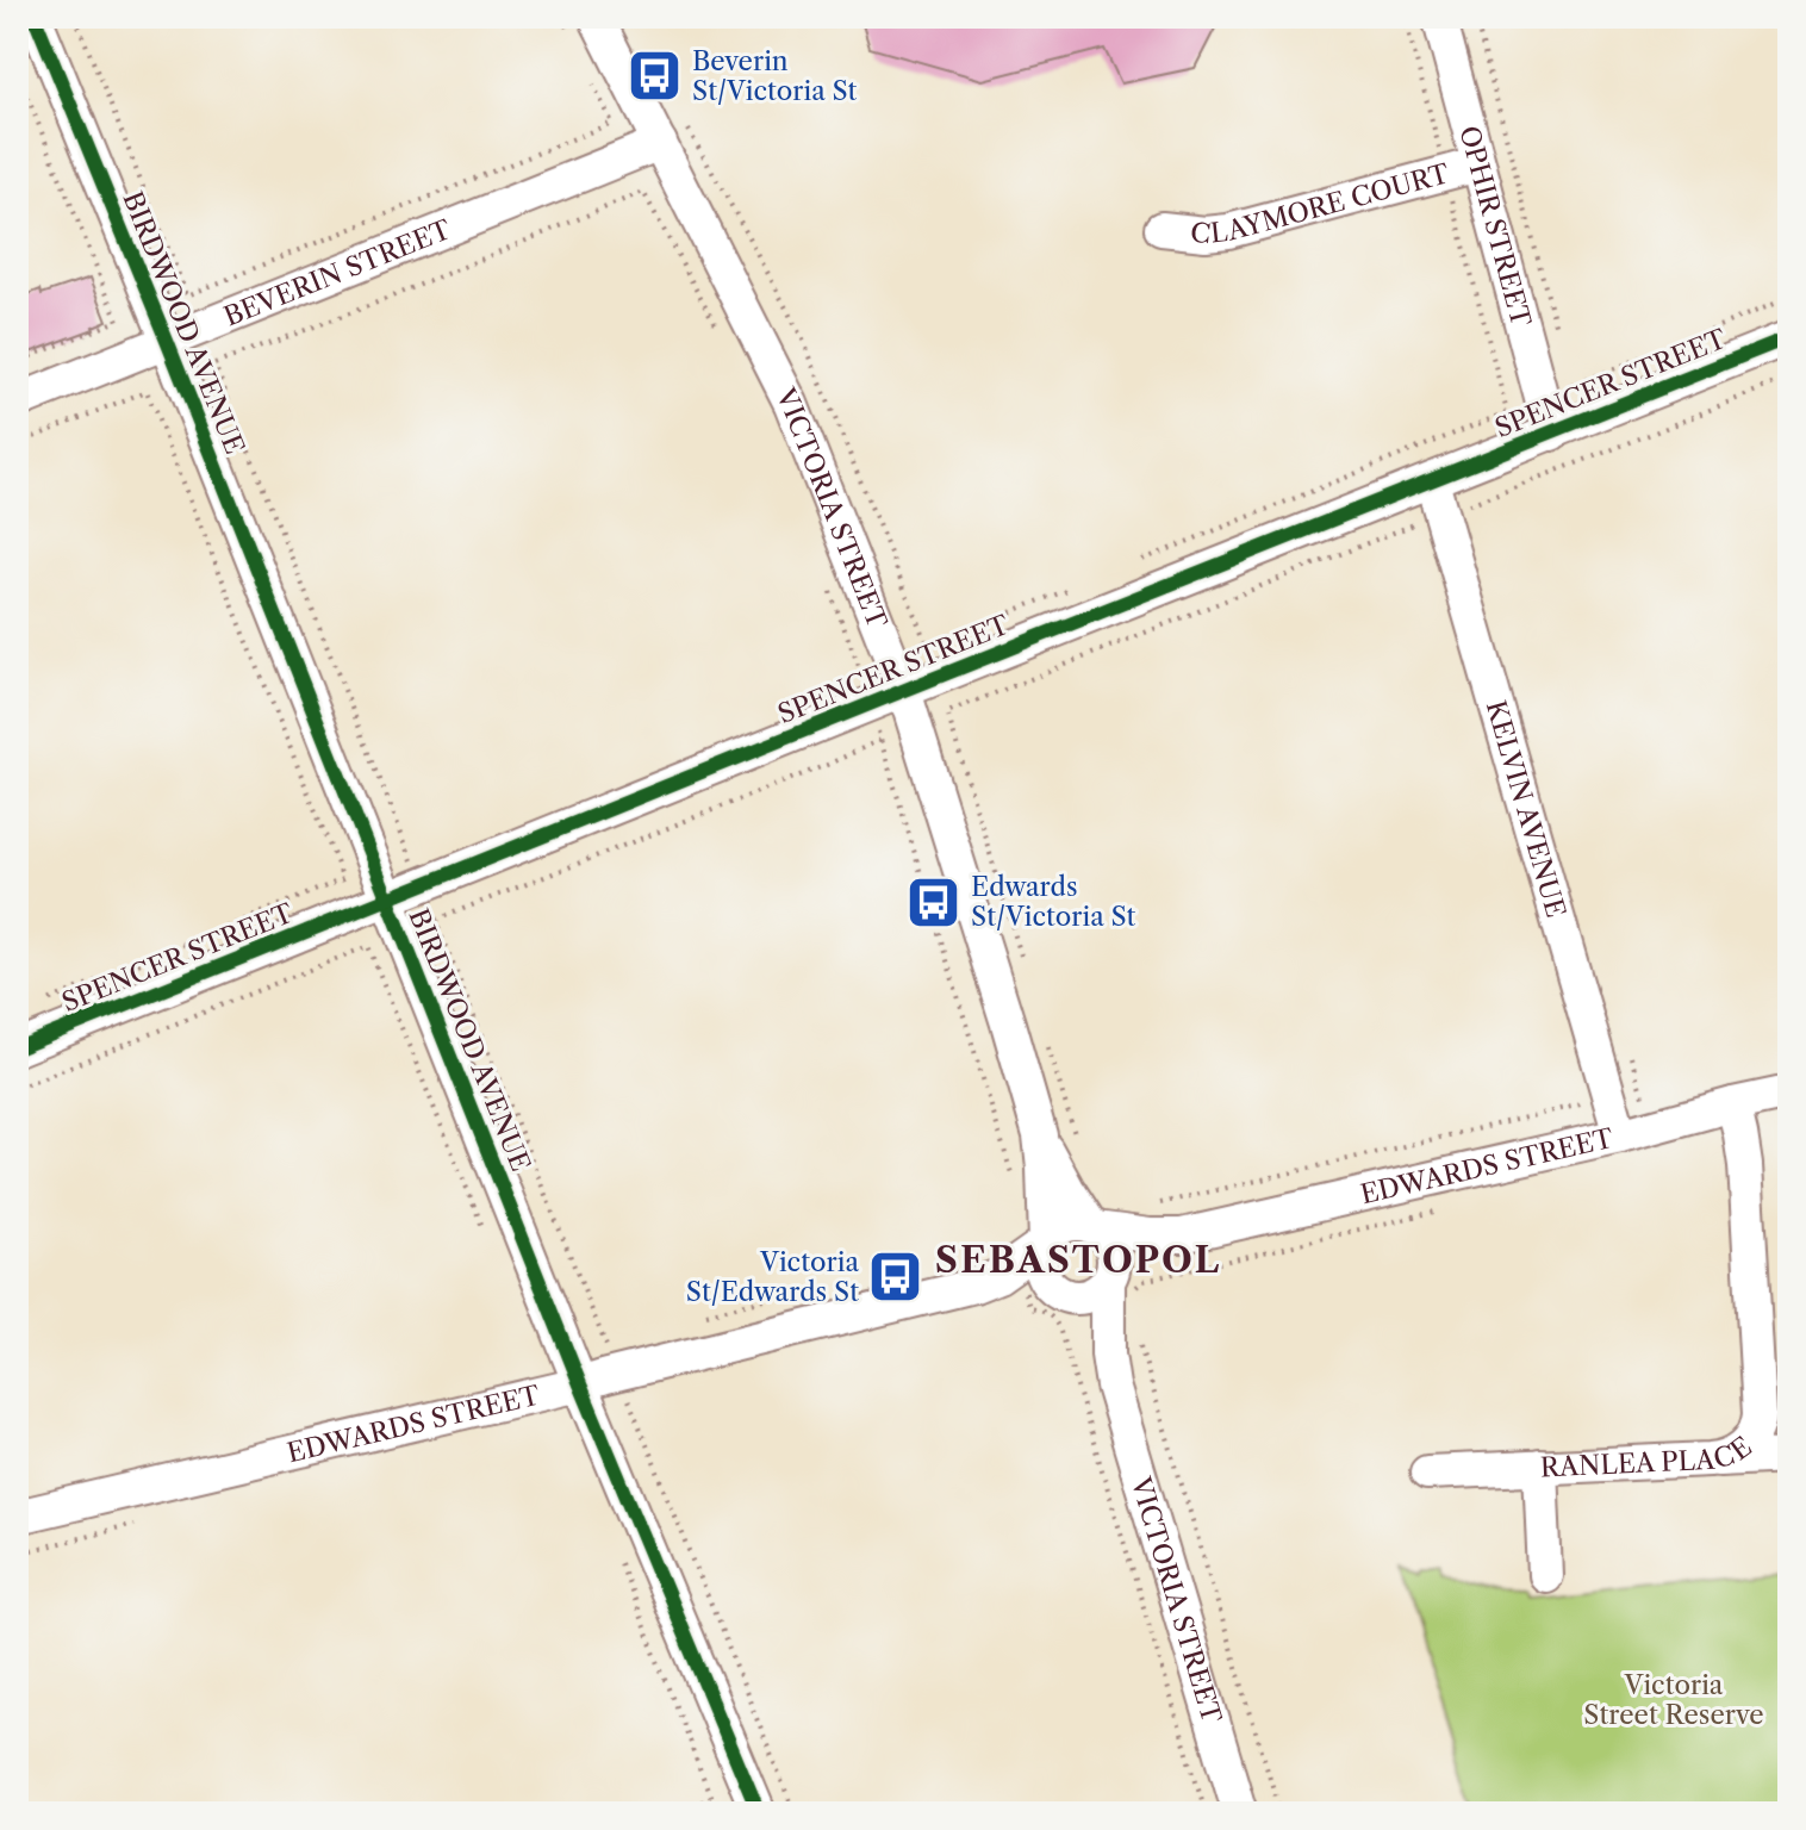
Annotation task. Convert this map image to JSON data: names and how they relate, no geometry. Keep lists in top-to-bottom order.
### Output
{
  "streets": {
    "street": [
      "CLAYMORE COURT",
      "OPHIR STREET",
      "BEVERIN STREET",
      "BIRDWOOD AVENUE",
      "SPENCER STREET",
      "VICTORIA STREET",
      "KELVIN AVENUE",
      "EDWARDS STREET",
      "RANLEA PLACE"
    ]
  },
  "crossings": [
    ["CLAYMORE COURT", "OPHIR STREET"],
    ["OPHIR STREET", "SPENCER STREET"],
    ["BEVERIN STREET", "BIRDWOOD AVENUE"],
    ["BEVERIN STREET", "VICTORIA STREET"],
    ["BIRDWOOD AVENUE", "SPENCER STREET"],
    ["BIRDWOOD AVENUE", "EDWARDS STREET"],
    ["SPENCER STREET", "VICTORIA STREET"],
    ["SPENCER STREET", "KELVIN AVENUE"],
    ["VICTORIA STREET", "EDWARDS STREET"],
    ["KELVIN AVENUE", "EDWARDS STREET"],
    ["EDWARDS STREET", "RANLEA PLACE"]
  ],
  "districts": ["SEBASTOPOL"],
  "parks": ["Victoria Street Reserve"],
  "places": {
    "bus stop": ["Beverin St/Victoria St", "Edwards St/Victoria St", "Victoria St/Edwards St"]
  }
}
